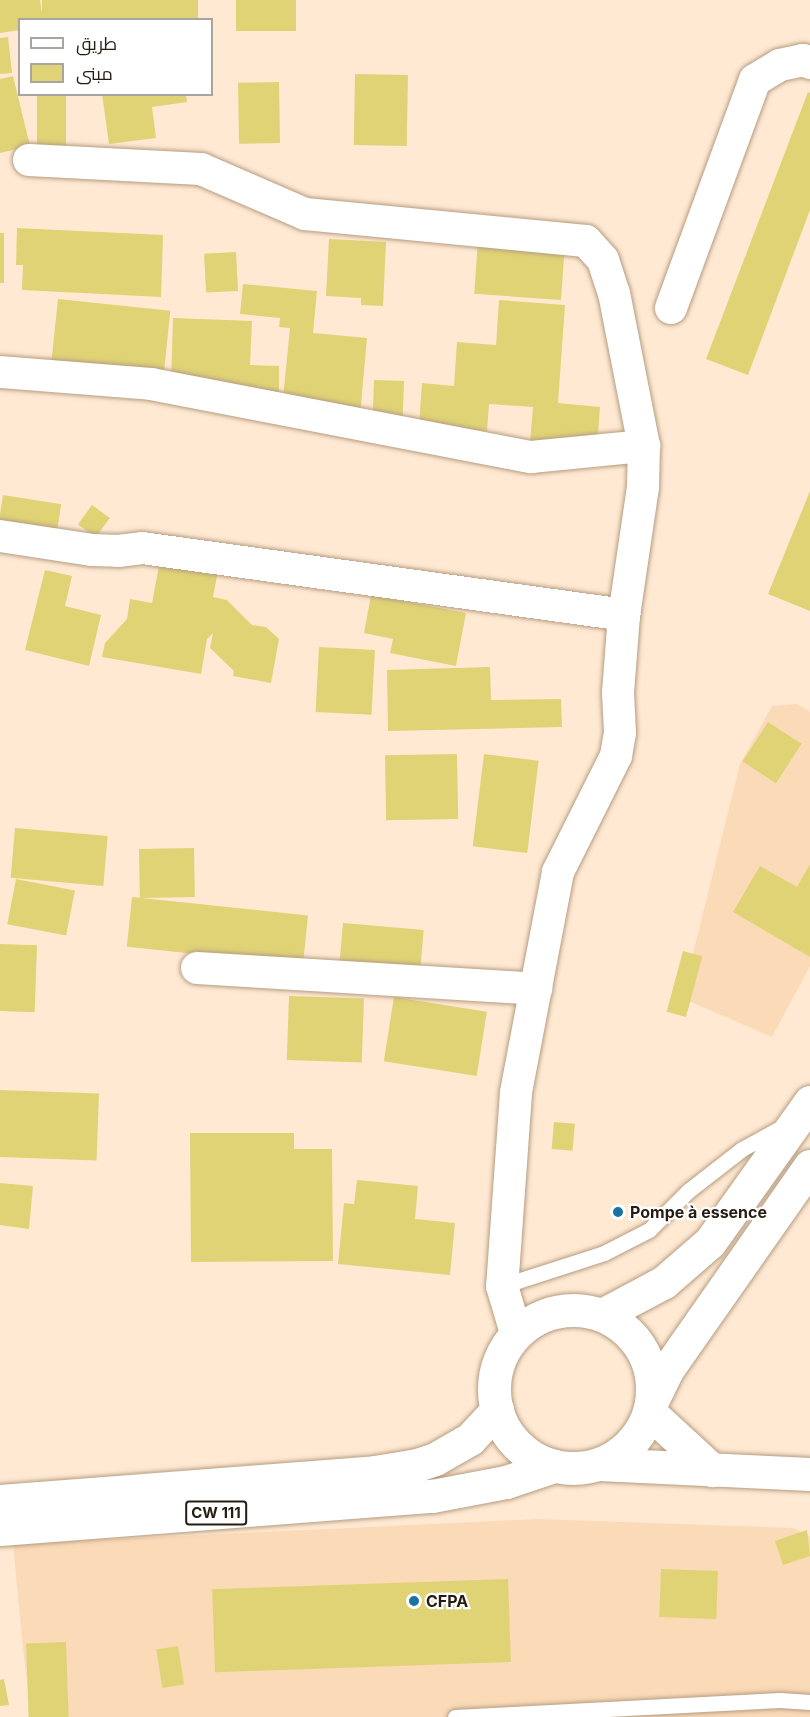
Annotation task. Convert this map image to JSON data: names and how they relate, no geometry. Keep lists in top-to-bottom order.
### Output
{
  "streets": {
    "main road": ["CW 111"]
  },
  "places": ["Pompe à essence", "CFPA"],
  "legend": ["طريق", "مبنى"]
}
